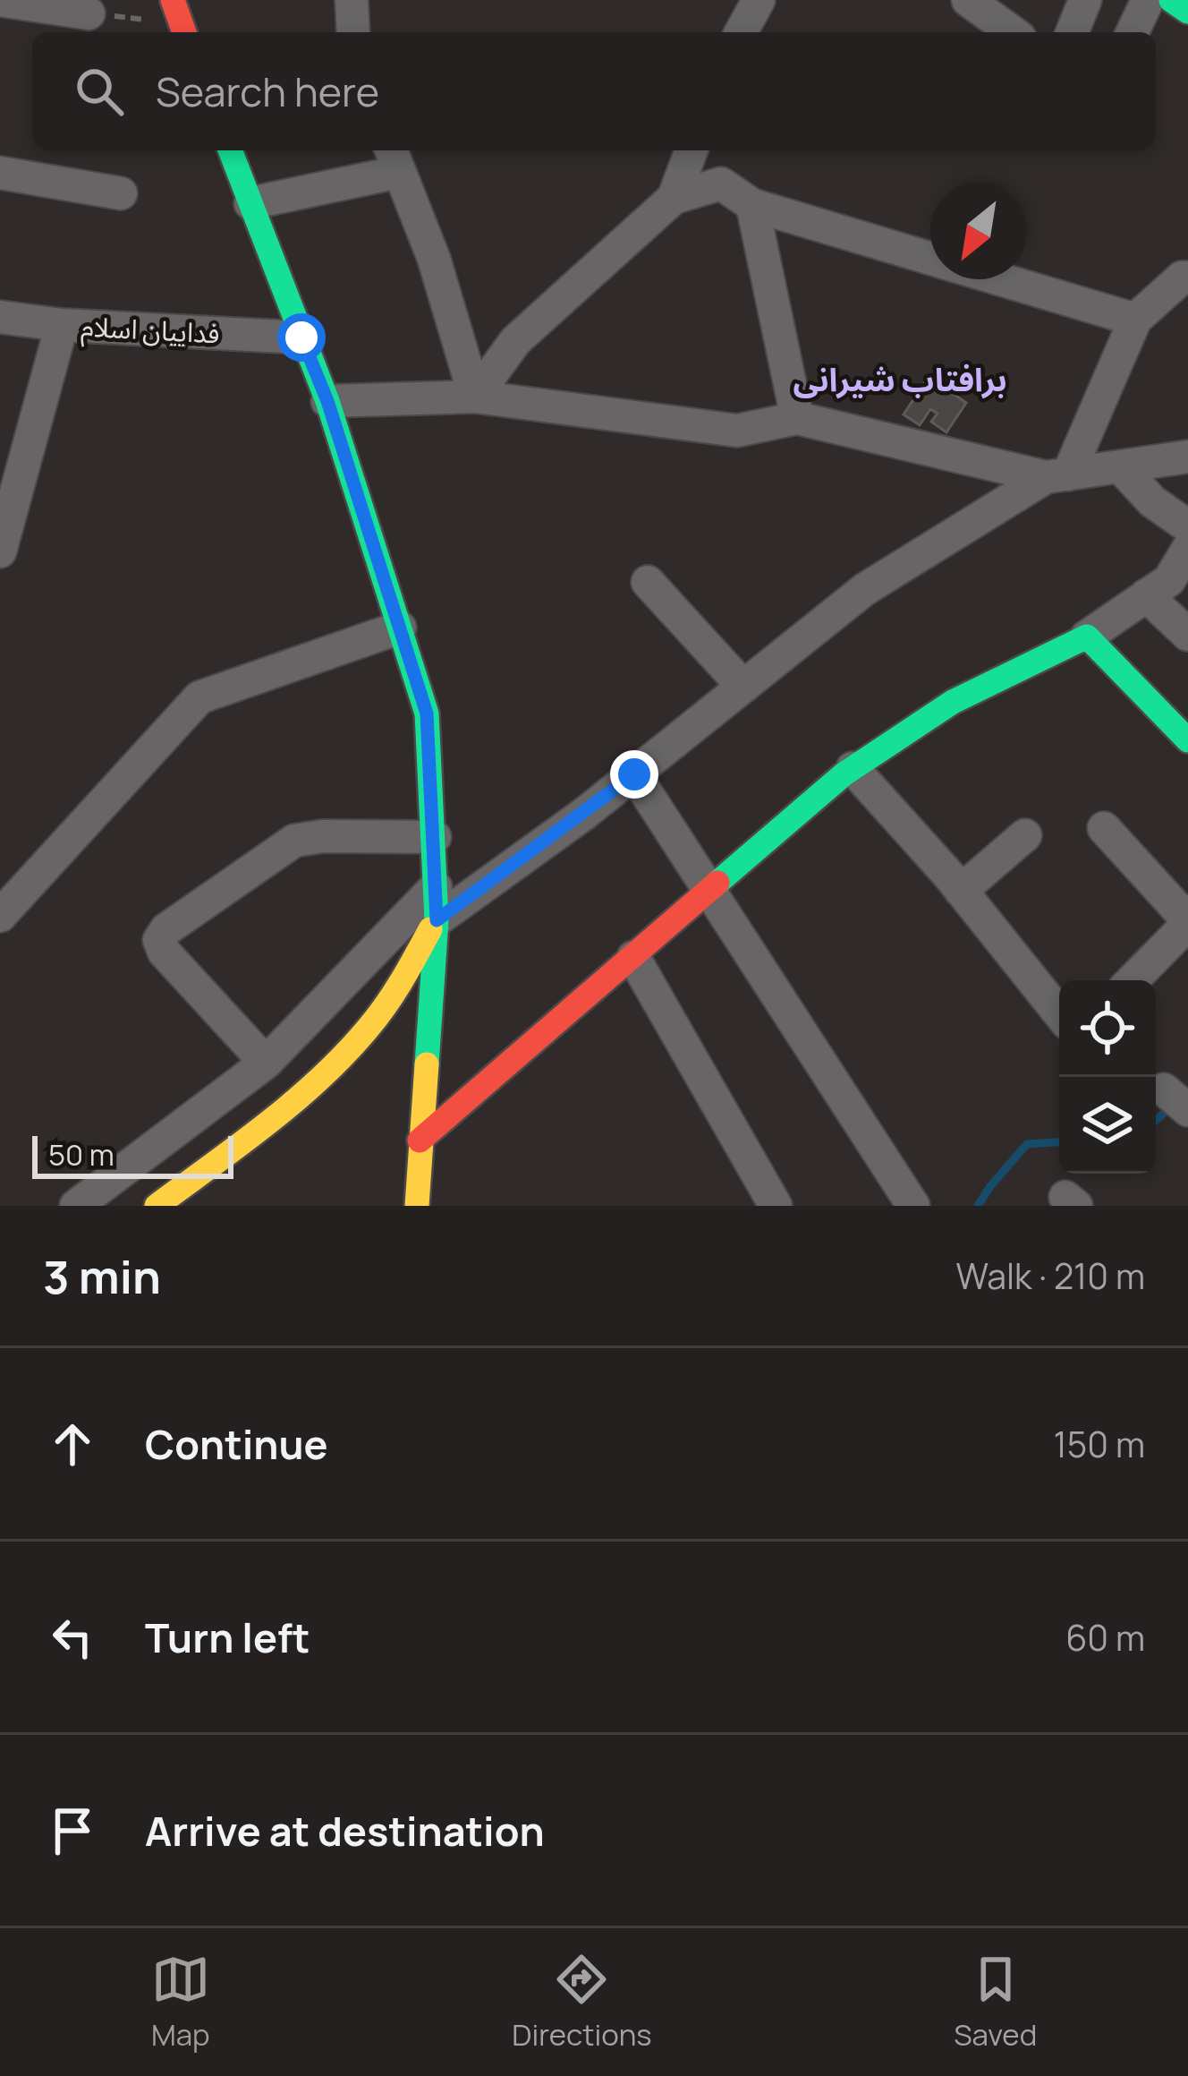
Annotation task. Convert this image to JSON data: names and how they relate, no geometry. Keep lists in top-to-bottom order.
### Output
{
  "streets": {
    "street": ["فداییان اسلام"]
  },
  "districts": ["برافتاب شیرانی"],
  "scale_bar": "50 m",
  "north": "bottom left",
  "page": {
    "search": "Search here",
    "scale": "50 m",
    "heading": ["3 min", "Walk · 210 m"],
    "list": [
      ["Continue", "150 m"],
      ["Turn left", "60 m"],
      "Arrive at destination"
    ],
    "nav": ["Map", "Directions", "Saved"]
  }
}
